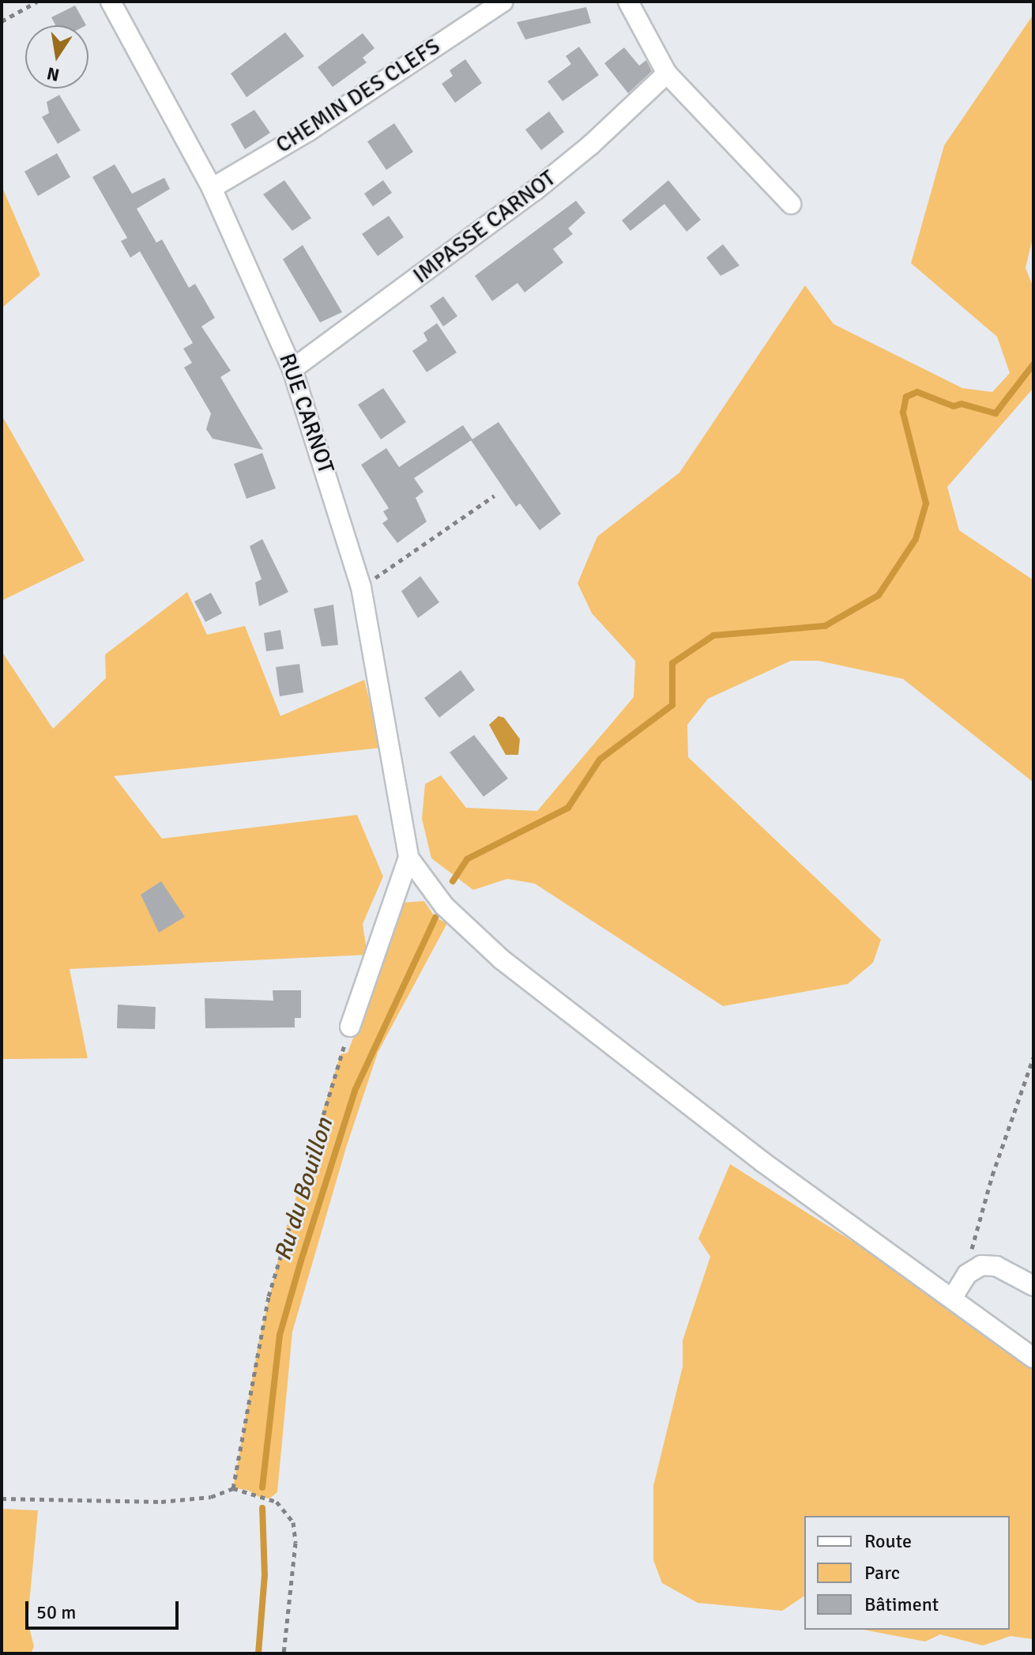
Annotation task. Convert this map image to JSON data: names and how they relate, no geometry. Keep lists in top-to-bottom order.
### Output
{
  "streets": {
    "street": ["CHEMIN DES CLEFS", "IMPASSE CARNOT", "RUE CARNOT"]
  },
  "crossings": [
    ["CHEMIN DES CLEFS", "RUE CARNOT"],
    ["IMPASSE CARNOT", "RUE CARNOT"]
  ],
  "water": ["Ru du Bouillon"],
  "legend": ["Route", "Parc", "Bâtiment"],
  "scale_bar": "50 m",
  "north": "bottom"
}
